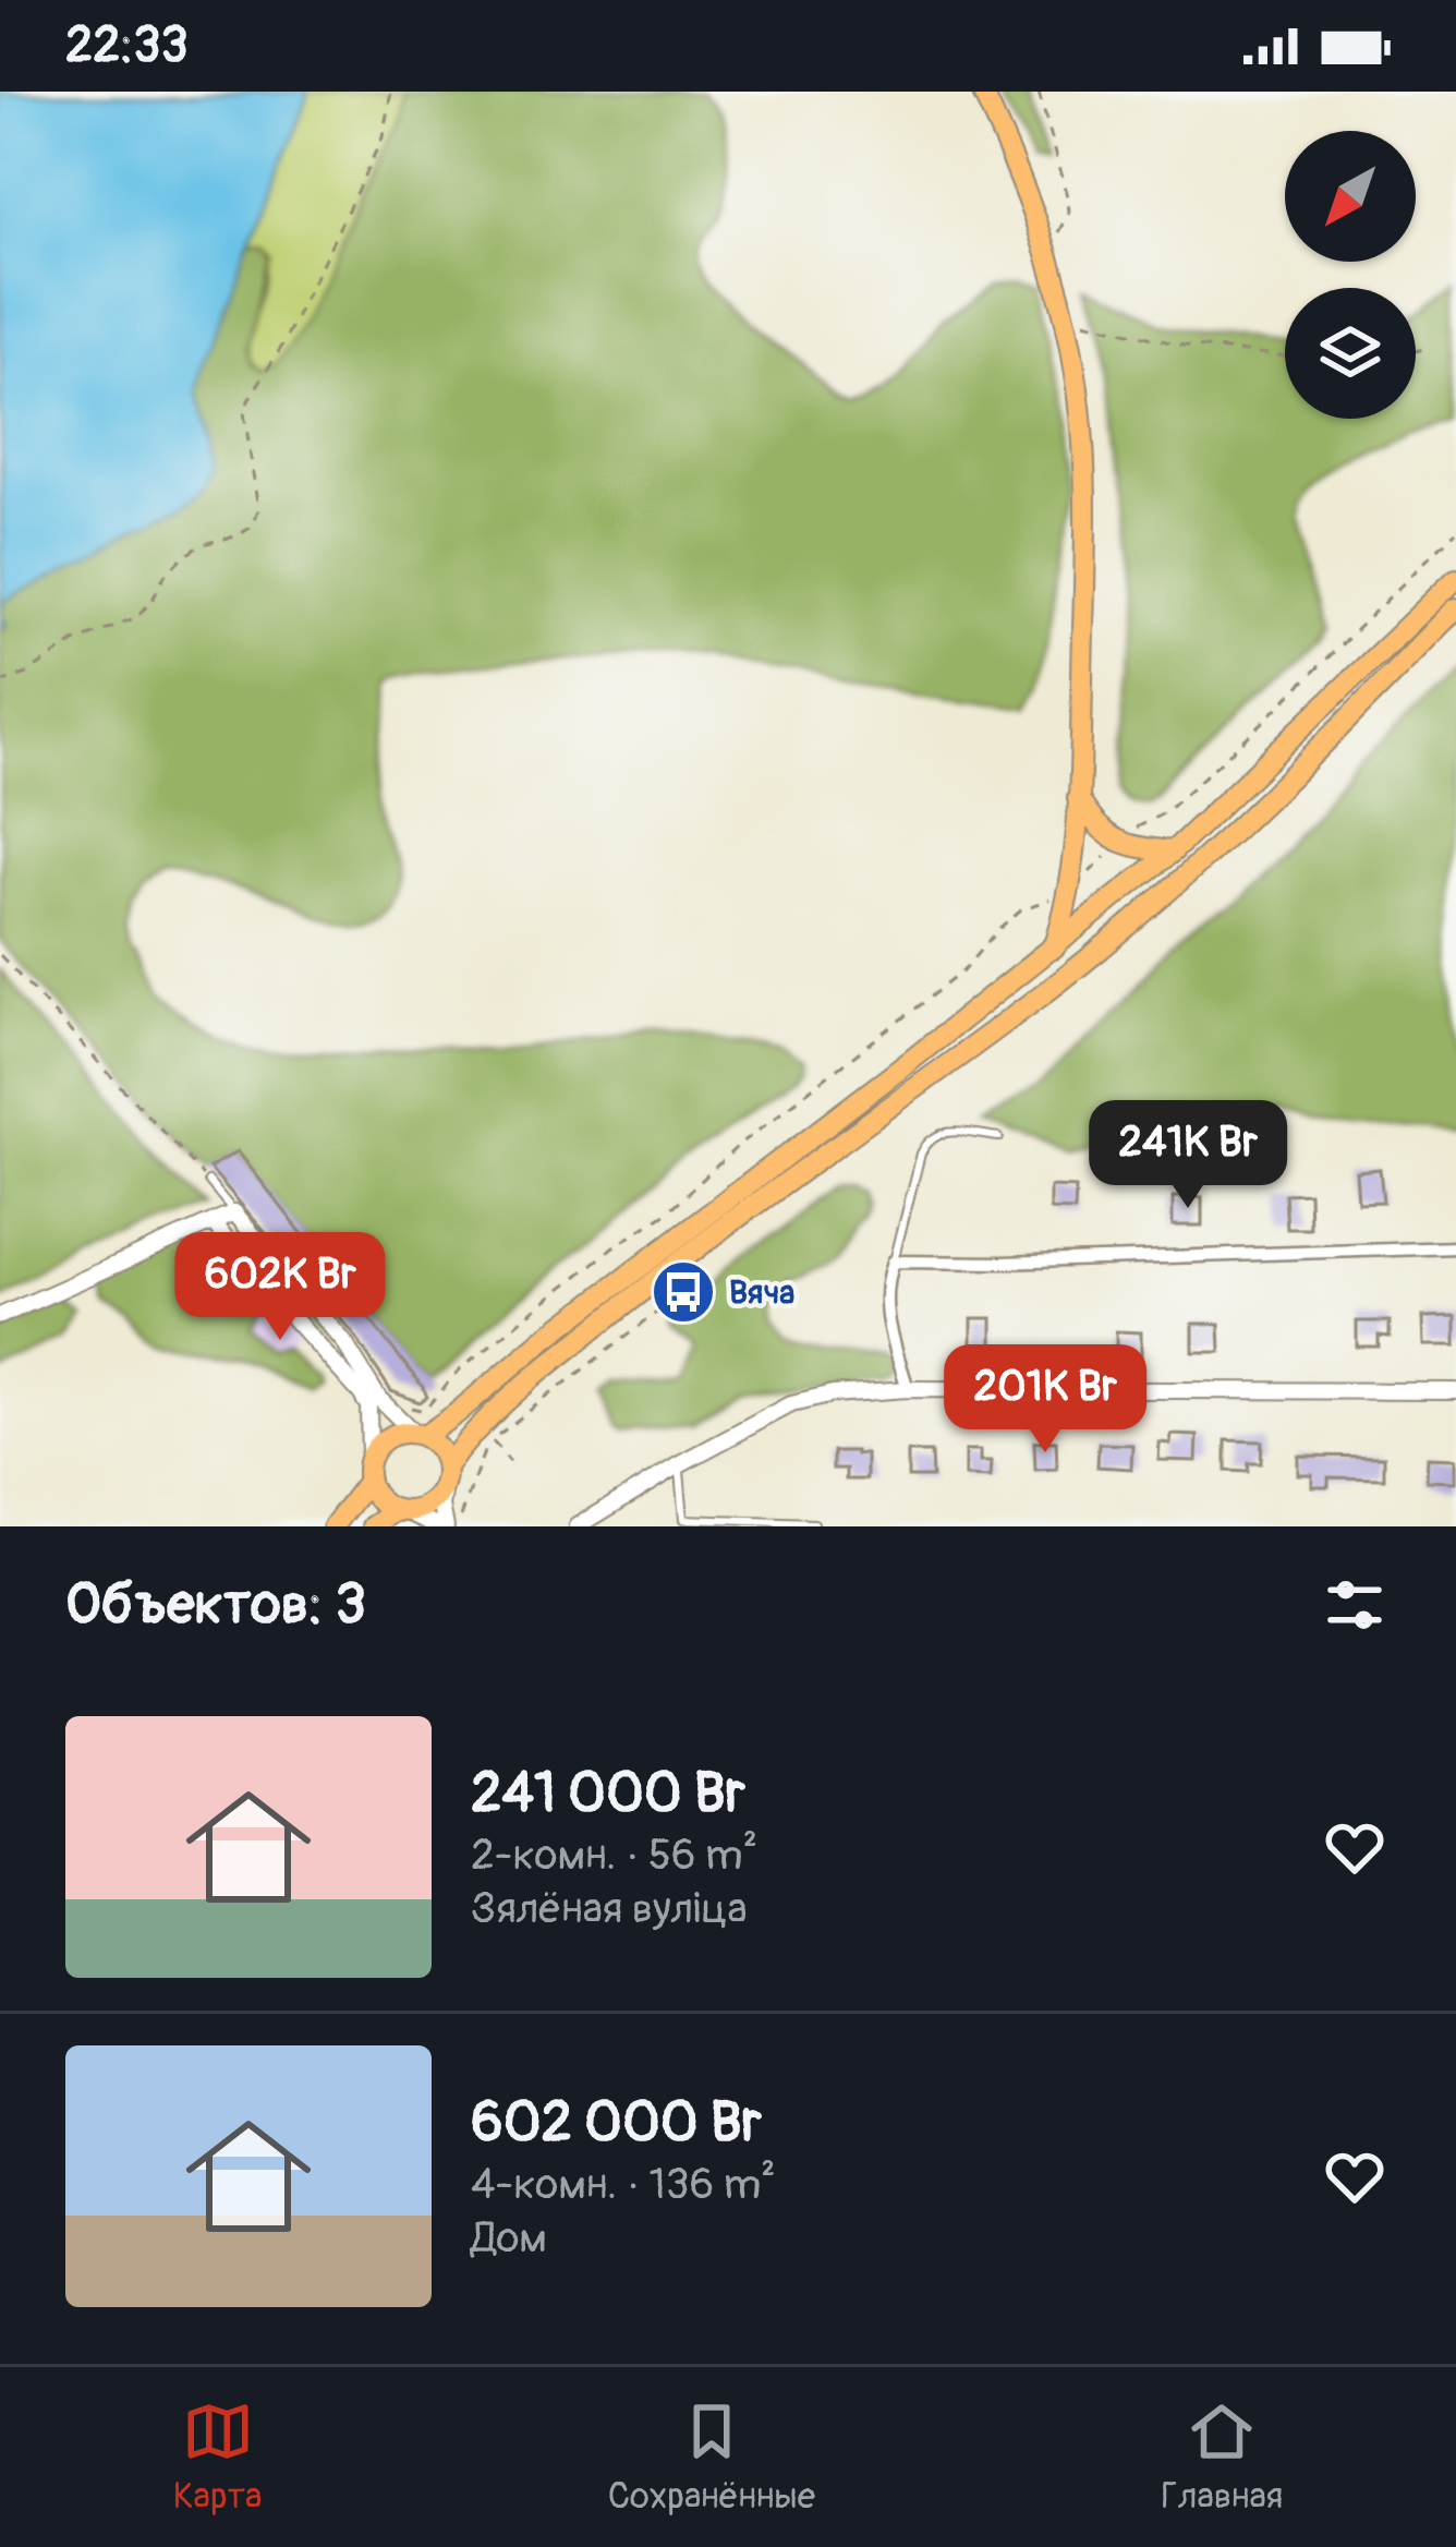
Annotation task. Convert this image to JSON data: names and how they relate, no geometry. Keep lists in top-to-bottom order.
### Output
{
  "places": {
    "bus stop": ["Вяча"]
  },
  "north": "bottom left",
  "page": {
    "status": "22:33",
    "price": ["241K Br", "602K Br", "201K Br"],
    "heading": "Объектов: 3",
    "list": [
      {
        "name": "241 000 Br",
        "note": "2-комн. · 56 m² · Зялёная вуліца"
      },
      {
        "name": "602 000 Br",
        "note": "4-комн. · 136 m² · Дом"
      }
    ],
    "tabs": ["Карта", "Сохранённые", "Главная"]
  }
}
